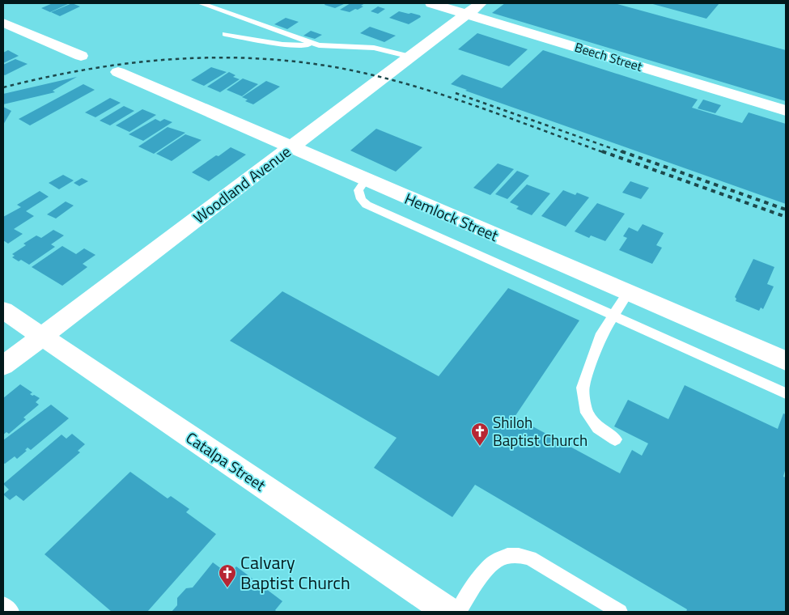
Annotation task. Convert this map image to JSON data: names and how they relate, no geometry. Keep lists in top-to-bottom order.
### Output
{
  "streets": {
    "street": [
      "Beech Street",
      "Woodland Avenue",
      "Hemlock Street",
      "Catalpa Street"
    ]
  },
  "crossings": [
    ["Beech Street", "Woodland Avenue"],
    ["Woodland Avenue", "Hemlock Street"],
    ["Woodland Avenue", "Catalpa Street"]
  ],
  "places": {
    "church": ["Shiloh Baptist Church", "Calvary Baptist Church"]
  }
}
